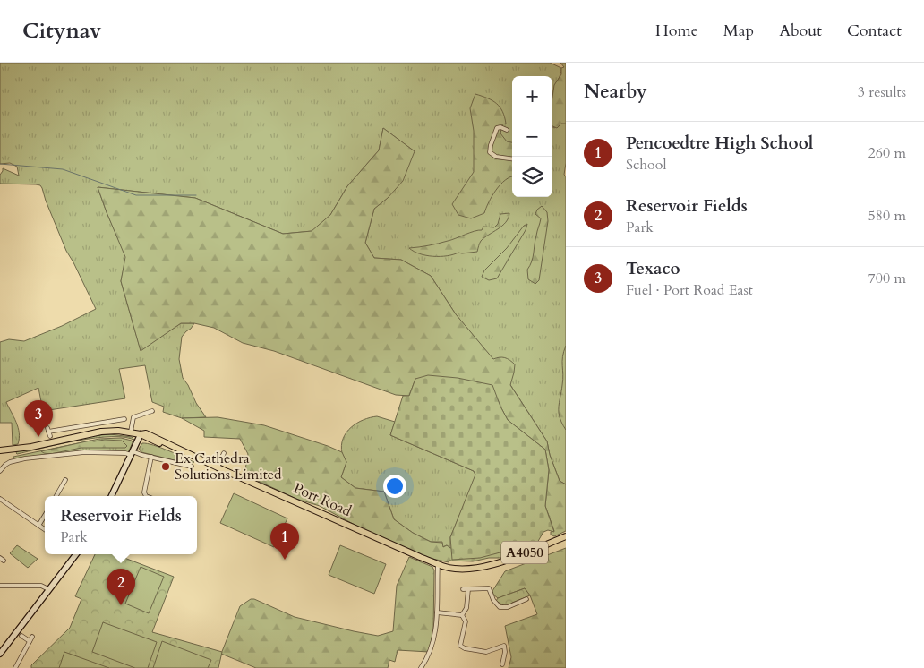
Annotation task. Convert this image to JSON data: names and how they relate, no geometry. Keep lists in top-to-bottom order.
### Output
{
  "streets": {
    "main road": ["Port Road", "A4050"]
  },
  "crossings": [
    ["Port Road", "A4050"]
  ],
  "places": ["Ex Cathedra Solutions Limited"],
  "page": {
    "header": "Citynav",
    "nav": [
      "Home",
      "Map",
      "About",
      "Contact"
    ],
    "heading": ["Nearby", "3 results"],
    "map_buttons": ["+", "−"],
    "list": [
      {
        "mark": "1",
        "name": "Pencoedtre High School",
        "note": "School",
        "value": "260 m"
      },
      {
        "mark": "2",
        "name": "Reservoir Fields",
        "note": "Park",
        "value": "580 m"
      },
      {
        "mark": "3",
        "name": "Texaco",
        "note": "Fuel · Port Road East",
        "value": "700 m"
      }
    ],
    "pins": ["3", "1", "2"],
    "popup": ["Reservoir Fields", "Park"]
  }
}
